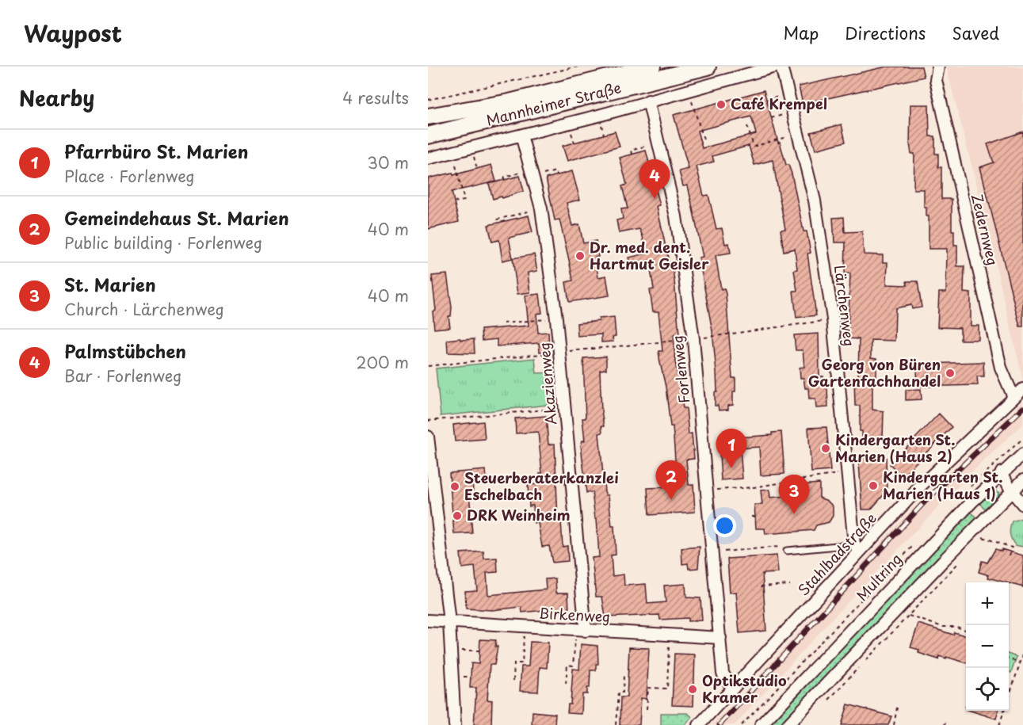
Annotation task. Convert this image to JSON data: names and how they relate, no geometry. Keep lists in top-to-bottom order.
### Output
{
  "streets": {
    "main road": ["Mannheimer Straße"],
    "street": [
      "Zedernweg",
      "Lärchenweg",
      "Forlenweg",
      "Akazienweg",
      "Stahlbadstraße",
      "Multring",
      "Birkenweg"
    ]
  },
  "crossings": [
    ["Zedernweg", "Stahlbadstraße"],
    ["Lärchenweg", "Stahlbadstraße"],
    ["Forlenweg", "Stahlbadstraße"],
    ["Forlenweg", "Birkenweg"],
    ["Akazienweg", "Birkenweg"]
  ],
  "places": [
    "Café Krempel",
    "Dr. med. dent. Hartmut Geisler",
    "Georg von Büren Gartenfachhandel",
    "Kindergarten St. Marien (Haus 2)",
    "Kindergarten St. Marien (Haus 1)",
    "Steuerberaterkanzlei Eschelbach",
    "DRK Weinheim",
    "Optikstudio Kramer"
  ],
  "page": {
    "header": "Waypost",
    "nav": ["Map", "Directions", "Saved"],
    "heading": ["Nearby", "4 results"],
    "list": [
      {
        "mark": "1",
        "name": "Pfarrbüro St. Marien",
        "note": "Place · Forlenweg",
        "value": "30 m"
      },
      {
        "mark": "2",
        "name": "Gemeindehaus St. Marien",
        "note": "Public building · Forlenweg",
        "value": "40 m"
      },
      {
        "mark": "3",
        "name": "St. Marien",
        "note": "Church · Lärchenweg",
        "value": "40 m"
      },
      {
        "mark": "4",
        "name": "Palmstübchen",
        "note": "Bar · Forlenweg",
        "value": "200 m"
      }
    ],
    "pins": [
      "4",
      "1",
      "2",
      "3"
    ],
    "map_buttons": ["+", "−"]
  }
}
